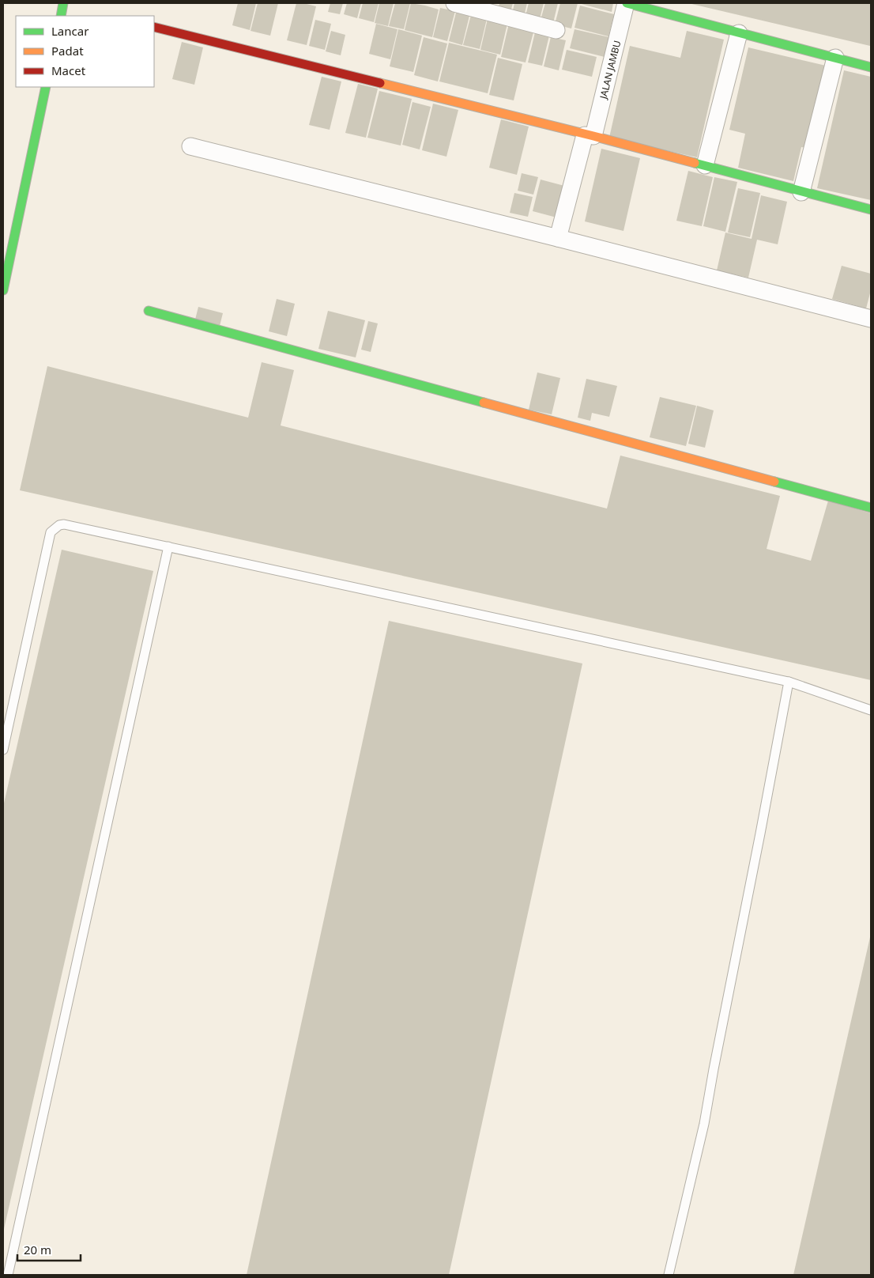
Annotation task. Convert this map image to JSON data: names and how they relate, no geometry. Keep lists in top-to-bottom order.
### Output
{
  "streets": {
    "street": ["JALAN JAMBU"]
  },
  "legend": ["Lancar", "Padat", "Macet"],
  "scale_bar": "20 m"
}
